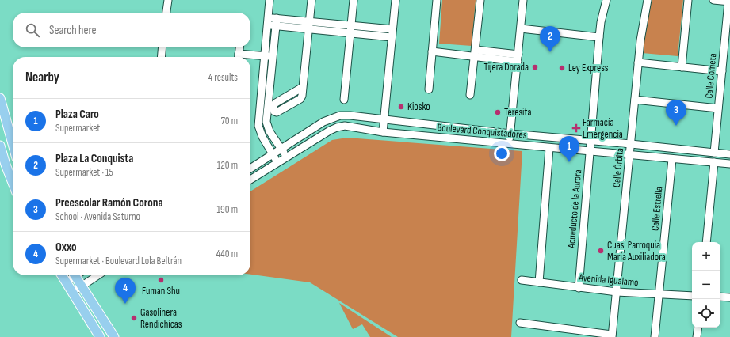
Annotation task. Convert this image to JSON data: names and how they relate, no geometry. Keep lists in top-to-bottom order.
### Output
{
  "streets": {
    "street": [
      "Calle Cometa",
      "Boulevard Conquistadores",
      "Calle Órbita",
      "Acueducto de la Aurora",
      "Calle Estrella",
      "Avenida Igualamo"
    ]
  },
  "crossings": [
    ["Calle Cometa", "Boulevard Conquistadores"],
    ["Boulevard Conquistadores", "Calle Órbita"],
    ["Boulevard Conquistadores", "Acueducto de la Aurora"],
    ["Boulevard Conquistadores", "Calle Estrella"],
    ["Calle Órbita", "Avenida Igualamo"],
    ["Acueducto de la Aurora", "Avenida Igualamo"],
    ["Calle Estrella", "Avenida Igualamo"]
  ],
  "places": {
    "other": [
      "Tijera Dorada",
      "Ley Express",
      "Kiosko",
      "Teresita",
      "Cuasi Parroquia María Auxiliadora",
      "Fuman Shu",
      "Gasolinera Rendichicas"
    ],
    "health": ["Farmacía Emergencia"]
  },
  "page": {
    "search": "Search here",
    "pins": [
      "2",
      "3",
      "1",
      "4"
    ],
    "heading": ["Nearby", "4 results"],
    "list": [
      {
        "mark": "1",
        "name": "Plaza Caro",
        "note": "Supermarket",
        "value": "70 m"
      },
      {
        "mark": "2",
        "name": "Plaza La Conquista",
        "note": "Supermarket · 15",
        "value": "120 m"
      },
      {
        "mark": "3",
        "name": "Preescolar Ramón Corona",
        "note": "School · Avenida Saturno",
        "value": "190 m"
      },
      {
        "mark": "4",
        "name": "Oxxo",
        "note": "Supermarket · Boulevard Lola Beltrán",
        "value": "440 m"
      }
    ],
    "map_buttons": ["+", "−"]
  }
}
